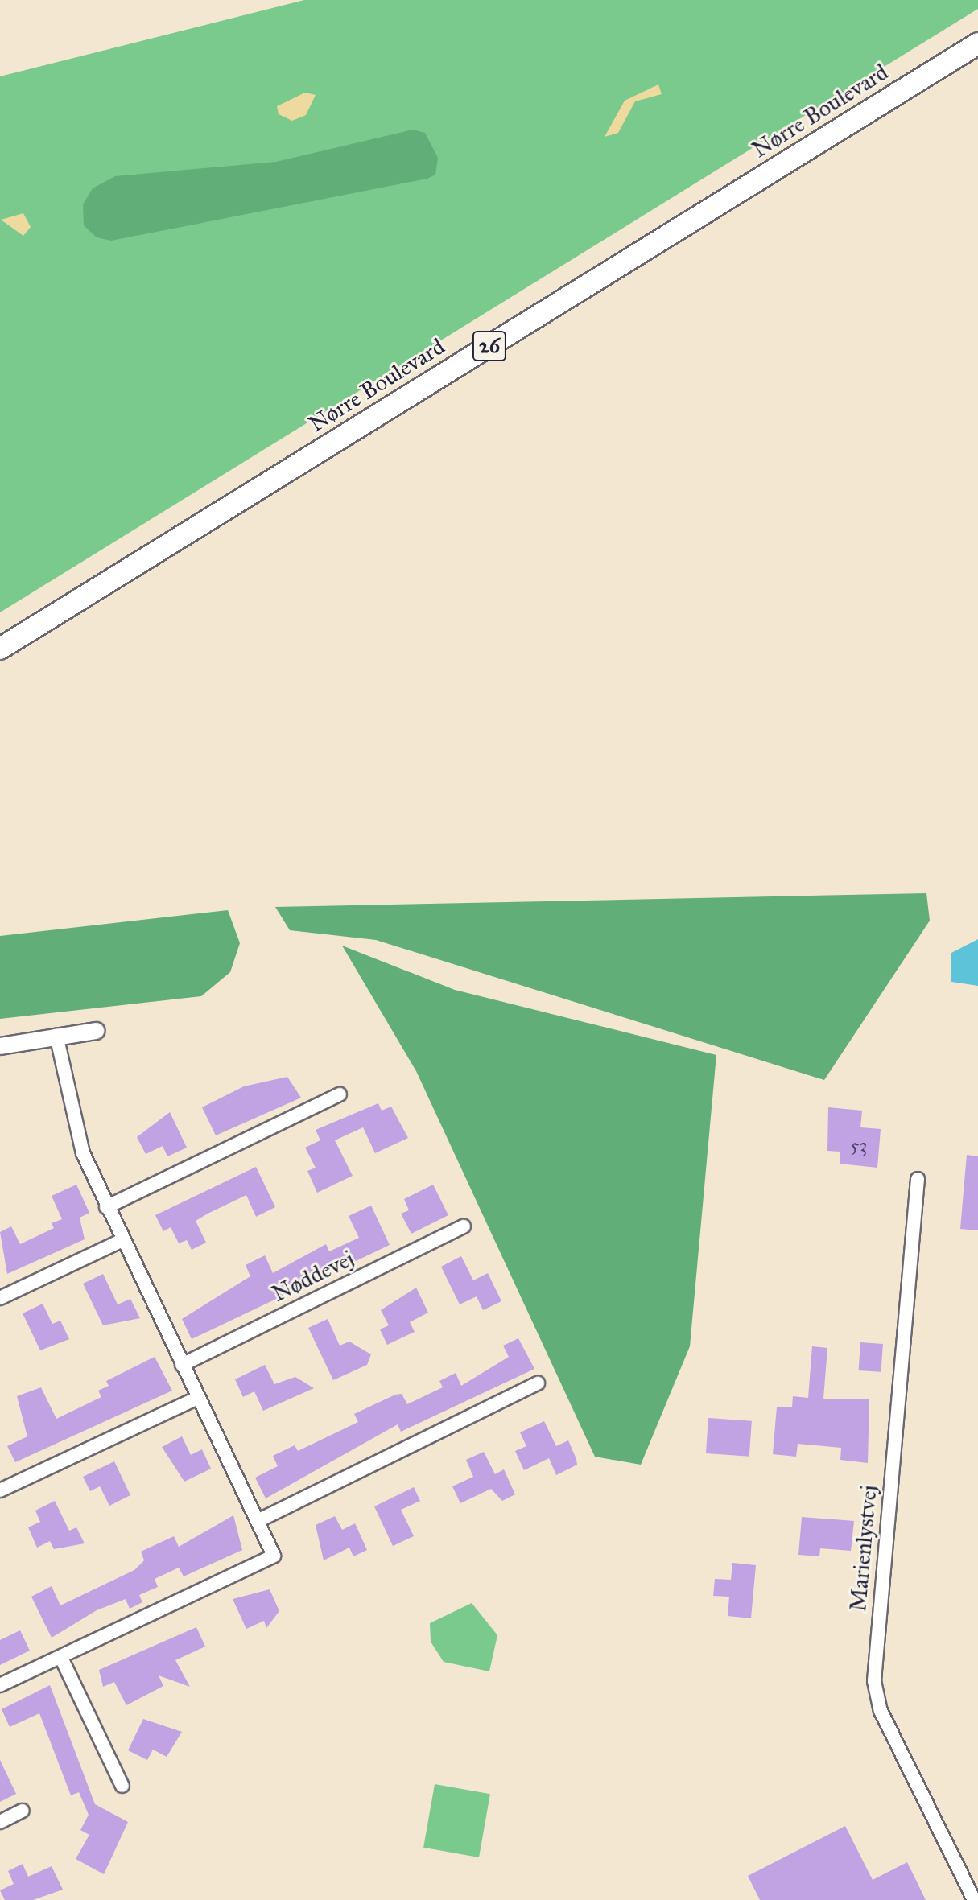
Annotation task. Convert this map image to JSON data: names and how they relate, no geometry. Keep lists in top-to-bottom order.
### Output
{
  "streets": {
    "highway": ["Nørre Boulevard", "26"],
    "street": ["Nøddevej", "Marienlystvej"]
  },
  "house_numbers": ["53"]
}
